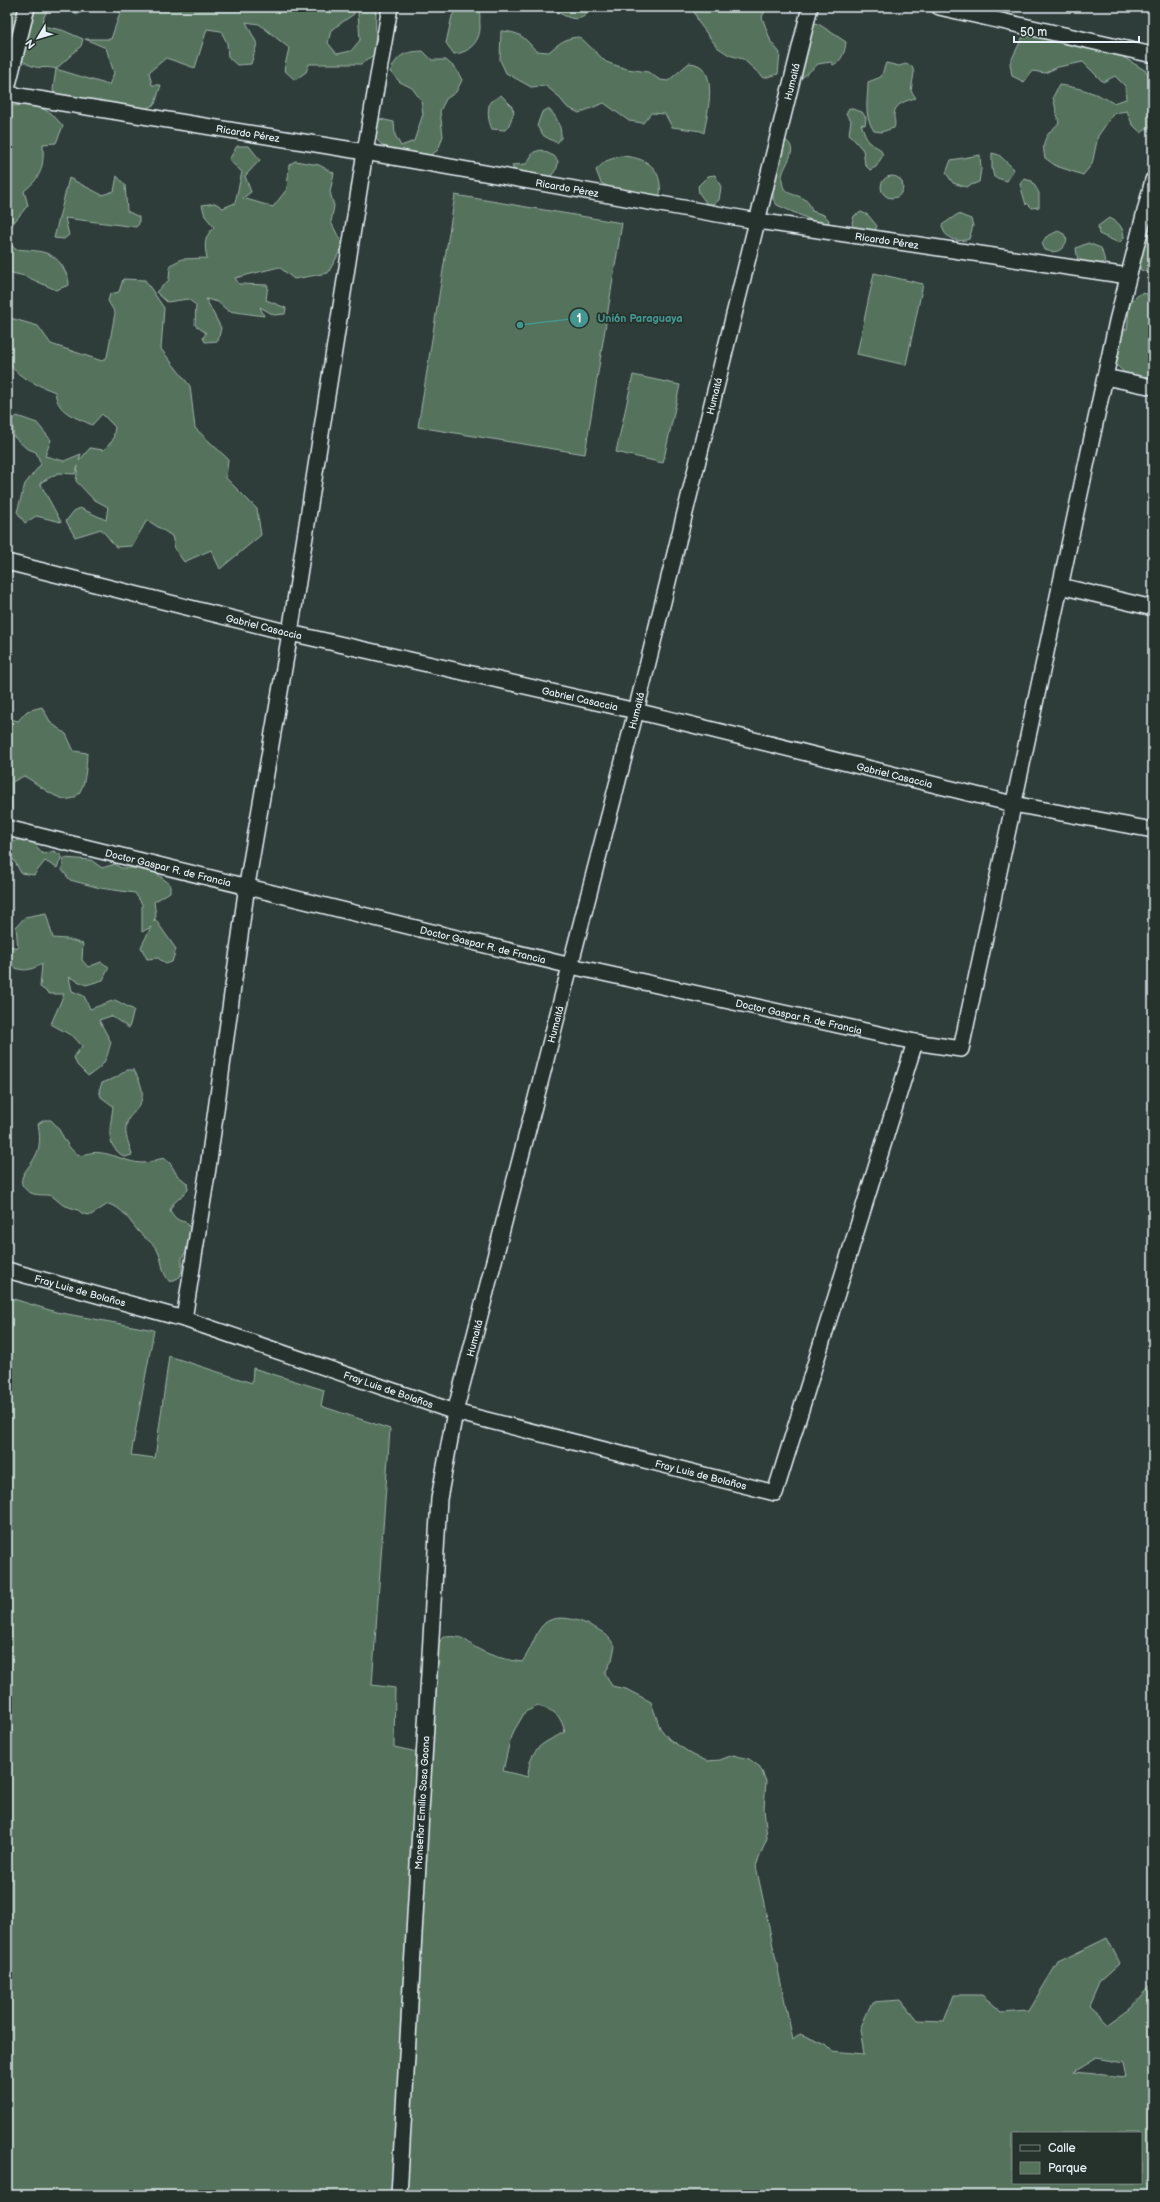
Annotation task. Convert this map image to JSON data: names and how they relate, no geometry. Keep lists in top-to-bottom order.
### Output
{
  "streets": {
    "street": [
      "Humaitá",
      "Ricardo Pérez",
      "Gabriel Casaccia",
      "Doctor Gaspar R. de Francia",
      "Fray Luis de Bolaños",
      "Monseñor Emilio Sosa Gaona"
    ]
  },
  "crossings": [
    ["Humaitá", "Ricardo Pérez"],
    ["Humaitá", "Gabriel Casaccia"],
    ["Humaitá", "Doctor Gaspar R. de Francia"],
    ["Humaitá", "Fray Luis de Bolaños"],
    ["Humaitá", "Monseñor Emilio Sosa Gaona"],
    ["Gabriel Casaccia", "Doctor Gaspar R. de Francia"],
    ["Doctor Gaspar R. de Francia", "Fray Luis de Bolaños"],
    ["Fray Luis de Bolaños", "Monseñor Emilio Sosa Gaona"]
  ],
  "places": ["Unión Paraguaya"],
  "legend": ["Calle", "Parque"],
  "scale_bar": "50 m",
  "north": "bottom left"
}
